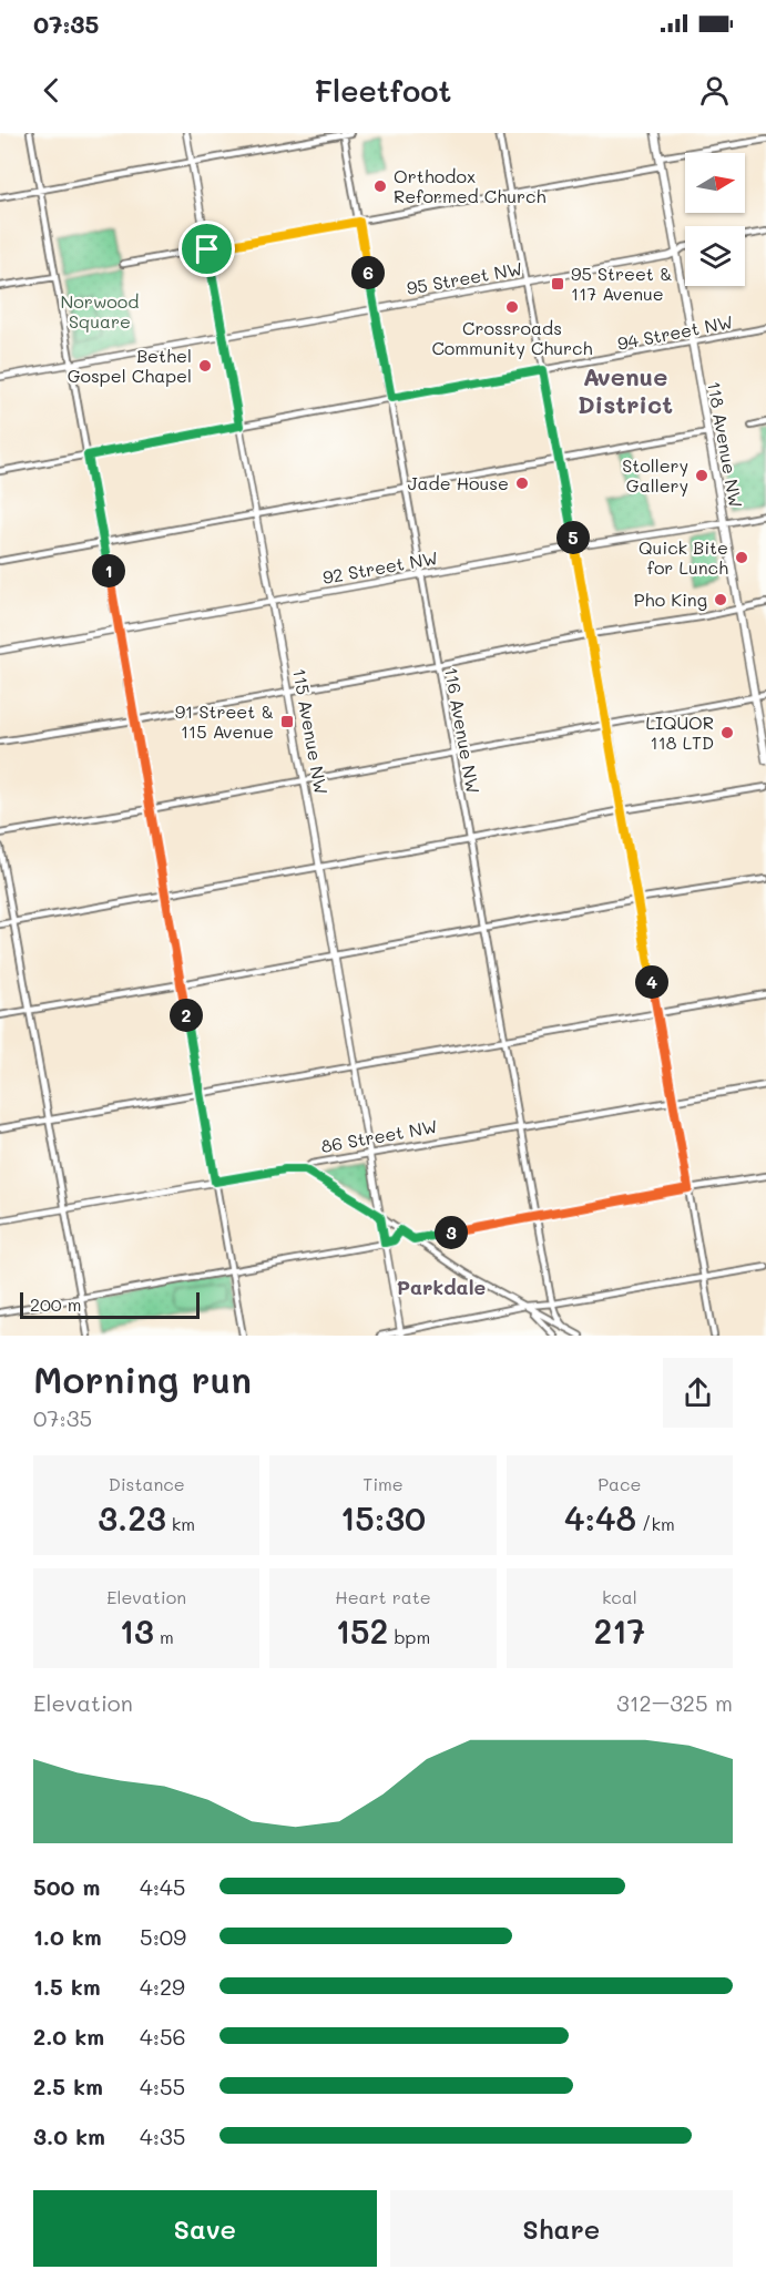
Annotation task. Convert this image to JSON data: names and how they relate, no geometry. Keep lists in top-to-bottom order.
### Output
{
  "streets": {
    "main road": ["118 Avenue NW"],
    "street": [
      "95 Street NW",
      "94 Street NW",
      "92 Street NW",
      "116 Avenue NW",
      "115 Avenue NW",
      "86 Street NW"
    ]
  },
  "crossings": [
    ["95 Street NW", "118 Avenue NW"],
    ["95 Street NW", "116 Avenue NW"],
    ["95 Street NW", "115 Avenue NW"],
    ["94 Street NW", "118 Avenue NW"],
    ["94 Street NW", "116 Avenue NW"],
    ["94 Street NW", "115 Avenue NW"],
    ["118 Avenue NW", "92 Street NW"],
    ["92 Street NW", "116 Avenue NW"],
    ["92 Street NW", "115 Avenue NW"],
    ["116 Avenue NW", "86 Street NW"],
    ["115 Avenue NW", "86 Street NW"]
  ],
  "districts": ["Avenue District", "Parkdale"],
  "parks": ["Norwood Square"],
  "places": {
    "other": [
      "Orthodox Reformed Church",
      "Crossroads Community Church",
      "Bethel Gospel Chapel",
      "Stollery Gallery",
      "Jade House",
      "Quick Bite for Lunch",
      "Pho King",
      "LIQUOR 118 LTD"
    ],
    "transit": ["95 Street & 117 Avenue", "91 Street & 115 Avenue"]
  },
  "scale_bar": "200 m",
  "north": "right",
  "page": {
    "status": "07:35",
    "header": "Fleetfoot",
    "pins": [
      "6",
      "5",
      "1",
      "4",
      "2",
      "3"
    ],
    "scale": "200 m",
    "heading": ["Morning run", "07:35"],
    "stats": [
      ["Distance", "3.23 km"],
      ["Time", "15:30"],
      ["Pace", "4:48 /km"],
      ["Elevation", "13 m"],
      ["Heart rate", "152 bpm"],
      ["kcal", "217"]
    ],
    "chart": ["Elevation", "312–325 m"],
    "list": [
      {
        "name": "500 m",
        "note": "4:45"
      },
      {
        "name": "1.0 km",
        "note": "5:09"
      },
      {
        "name": "1.5 km",
        "note": "4:29"
      },
      {
        "name": "2.0 km",
        "note": "4:56"
      },
      {
        "name": "2.5 km",
        "note": "4:55"
      },
      {
        "name": "3.0 km",
        "note": "4:35"
      }
    ],
    "buttons": ["Save", "Share"]
  }
}
